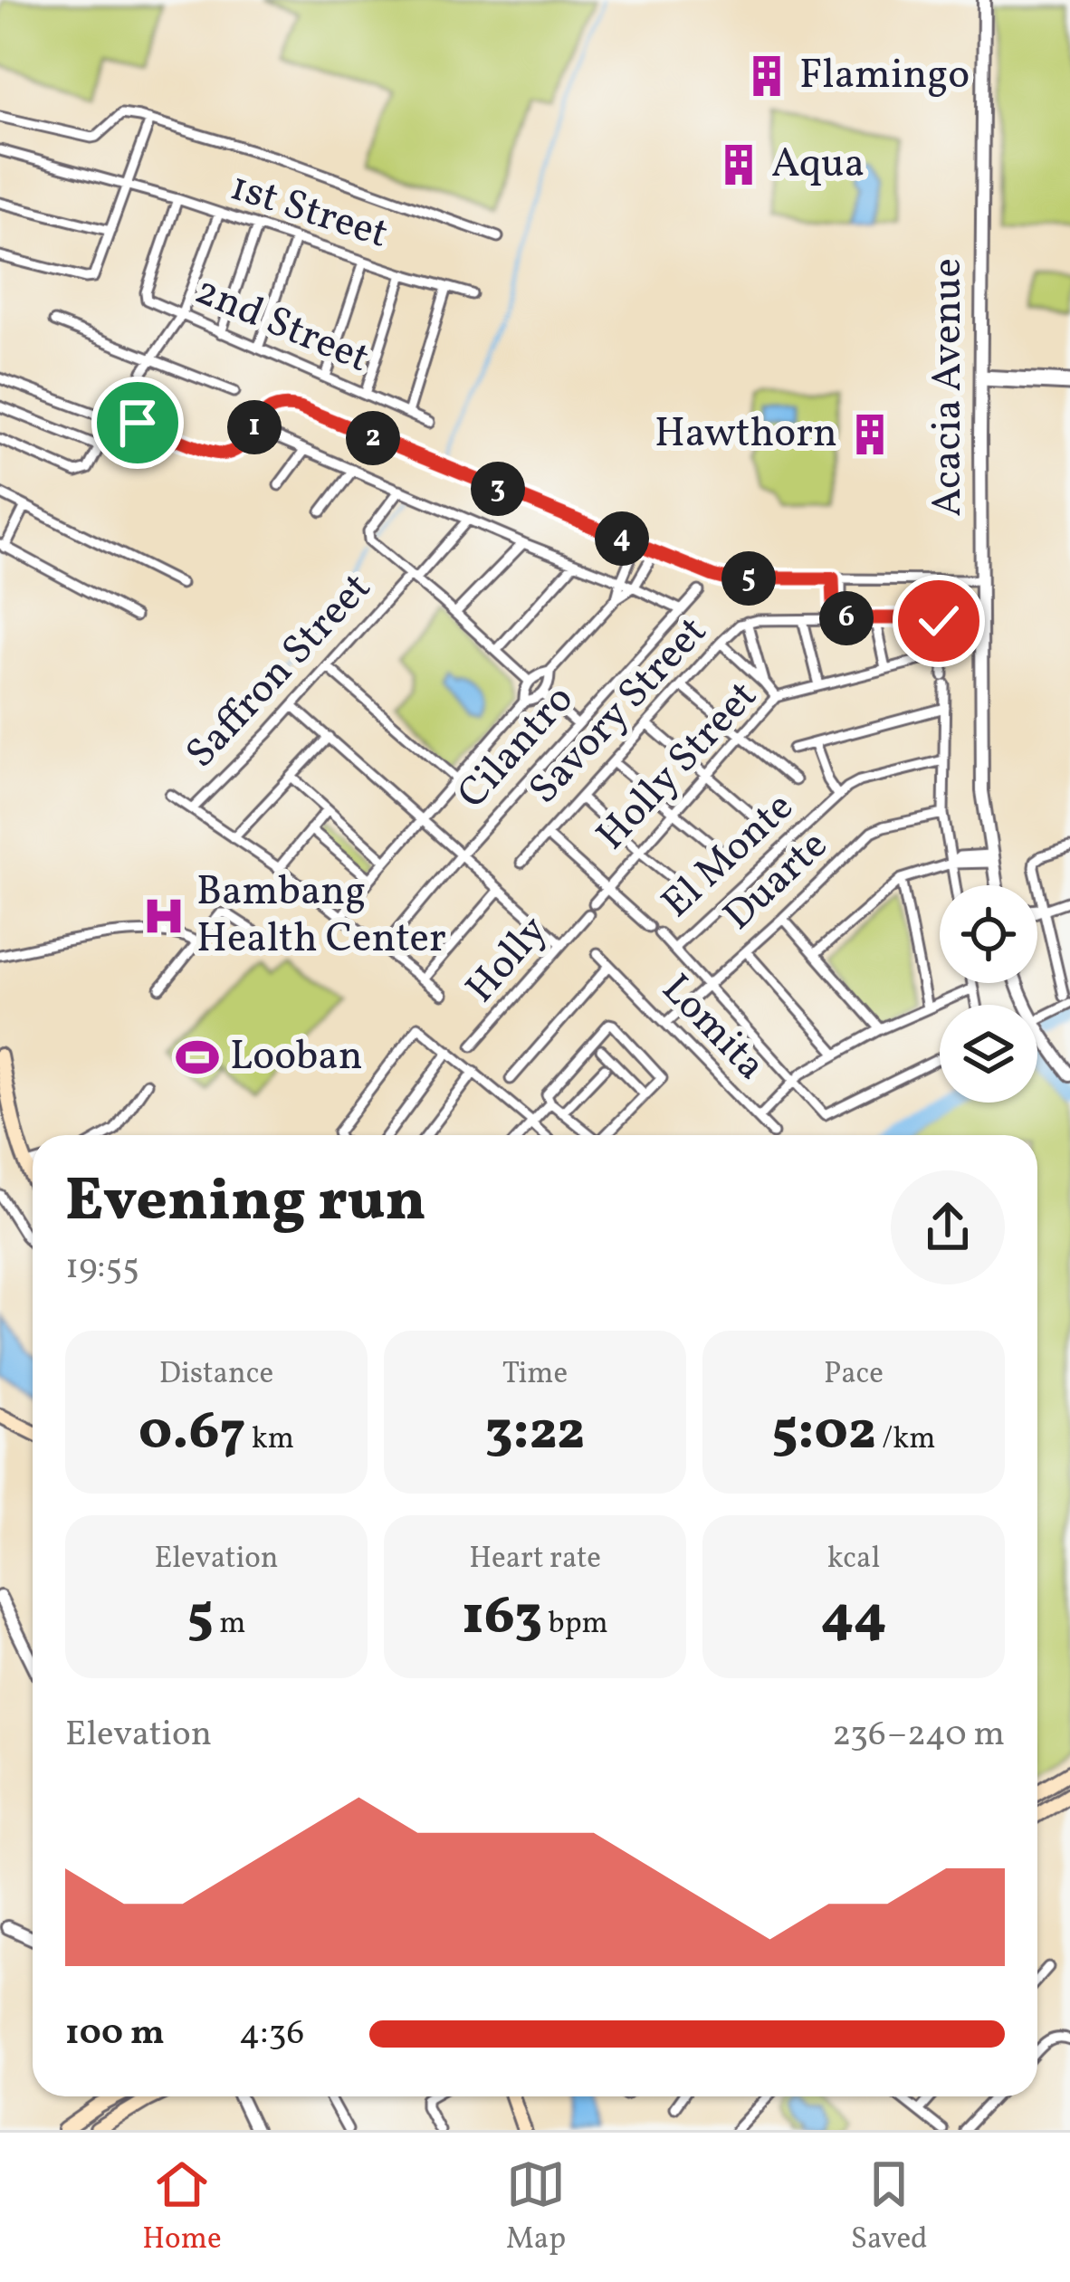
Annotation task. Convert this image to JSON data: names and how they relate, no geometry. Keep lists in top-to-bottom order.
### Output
{
  "streets": {
    "street": [
      "1st Street",
      "2nd Street",
      "Acacia Avenue",
      "Saffron Street",
      "Savory Street",
      "Cilantro",
      "Holly Street",
      "El Monte",
      "Duarte",
      "Holly",
      "Lomita"
    ]
  },
  "crossings": [
    ["1st Street", "2nd Street"],
    ["Savory Street", "Holly Street"],
    ["Duarte", "Lomita"]
  ],
  "places": {
    "building": ["Flamingo", "Aqua", "Hawthorn"],
    "hospital": ["Bambang Health Center"],
    "sports": ["Looban"]
  },
  "page": {
    "pins": [
      "1",
      "2",
      "3",
      "4",
      "5",
      "6"
    ],
    "heading": ["Evening run", "19:55"],
    "stats": [
      ["Distance", "0.67 km"],
      ["Time", "3:22"],
      ["Pace", "5:02 /km"],
      ["Elevation", "5 m"],
      ["Heart rate", "163 bpm"],
      ["kcal", "44"]
    ],
    "chart": ["Elevation", "236–240 m"],
    "list": [
      {
        "name": "100 m",
        "note": "4:36"
      }
    ],
    "tabs": ["Home", "Map", "Saved"]
  }
}
